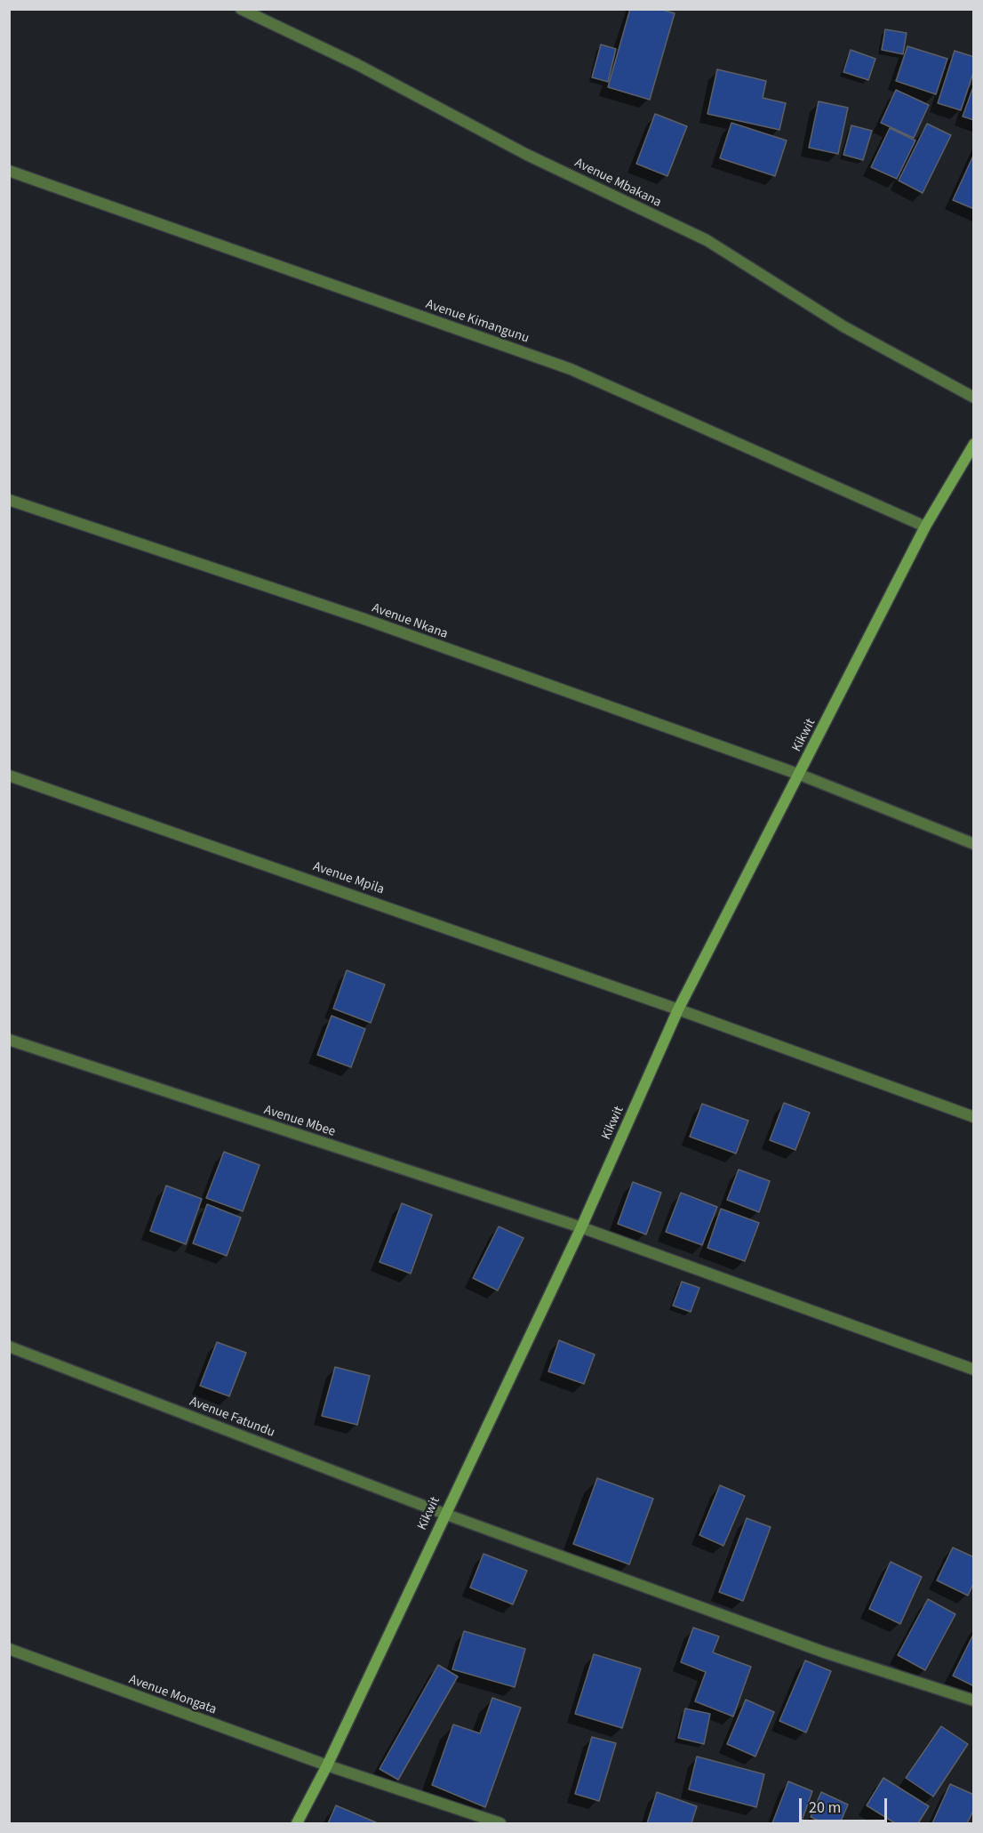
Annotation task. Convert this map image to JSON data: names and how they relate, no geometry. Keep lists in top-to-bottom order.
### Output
{
  "streets": {
    "main road": ["Kikwit"],
    "street": [
      "Avenue Mbakana",
      "Avenue Kimangunu",
      "Avenue Nkana",
      "Avenue Mpila",
      "Avenue Mbee",
      "Avenue Fatundu",
      "Avenue Mongata"
    ]
  },
  "crossings": [
    ["Avenue Kimangunu", "Kikwit"],
    ["Avenue Nkana", "Kikwit"],
    ["Kikwit", "Avenue Mpila"],
    ["Kikwit", "Avenue Mbee"],
    ["Kikwit", "Avenue Fatundu"],
    ["Kikwit", "Avenue Mongata"]
  ],
  "scale_bar": "20 m"
}
